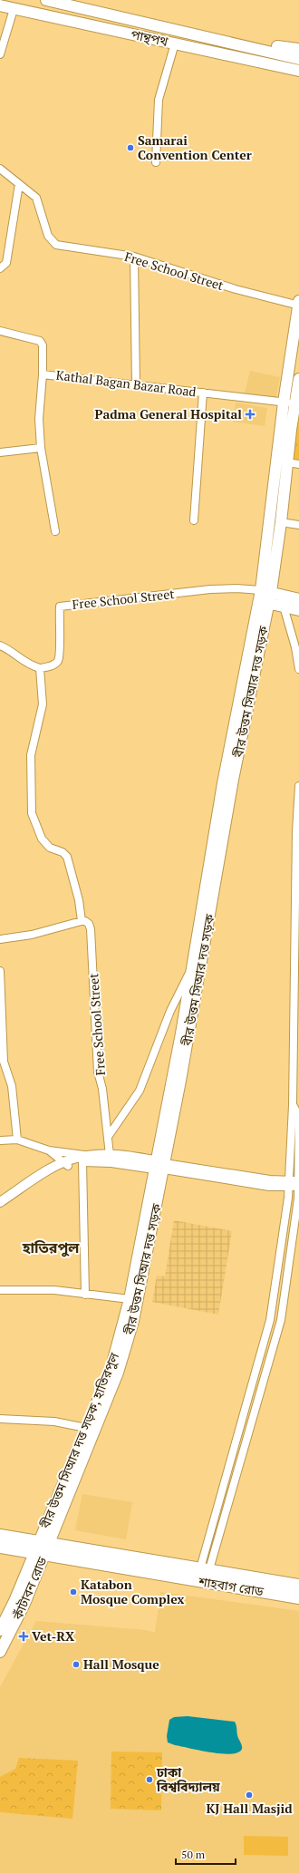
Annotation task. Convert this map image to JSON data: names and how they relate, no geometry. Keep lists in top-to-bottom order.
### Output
{
  "streets": {
    "highway": ["শাহবাগ রোড"],
    "main road": [
      "পান্থপথ",
      "বীর উত্তম সিআর দত্ত সড়ক",
      "বীর উত্তম সিআর দত্ত সড়ক, হাতিরপুল",
      "কাঁটাবন রোড"
    ],
    "street": ["Free School Street", "Kathal Bagan Bazar Road"]
  },
  "crossings": [
    ["Free School Street", "বীর উত্তম সিআর দত্ত সড়ক"],
    ["Free School Street", "বীর উত্তম সিআর দত্ত সড়ক, হাতিরপুল"],
    ["Kathal Bagan Bazar Road", "বীর উত্তম সিআর দত্ত সড়ক"],
    ["বীর উত্তম সিআর দত্ত সড়ক", "বীর উত্তম সিআর দত্ত সড়ক, হাতিরপুল"],
    ["বীর উত্তম সিআর দত্ত সড়ক", "শাহবাগ রোড"],
    ["বীর উত্তম সিআর দত্ত সড়ক", "কাঁটাবন রোড"],
    ["বীর উত্তম সিআর দত্ত সড়ক, হাতিরপুল", "শাহবাগ রোড"],
    ["বীর উত্তম সিআর দত্ত সড়ক, হাতিরপুল", "কাঁটাবন রোড"],
    ["শাহবাগ রোড", "কাঁটাবন রোড"]
  ],
  "districts": ["হাতিরপুল"],
  "places": {
    "other": [
      "Samarai Convention Center",
      "Katabon Mosque Complex",
      "Hall Mosque",
      "ঢাকা বিশ্ববিদ্যালয়",
      "KJ Hall Masjid"
    ],
    "health": ["Padma General Hospital", "Vet-RX"]
  },
  "scale_bar": "50 m"
}
